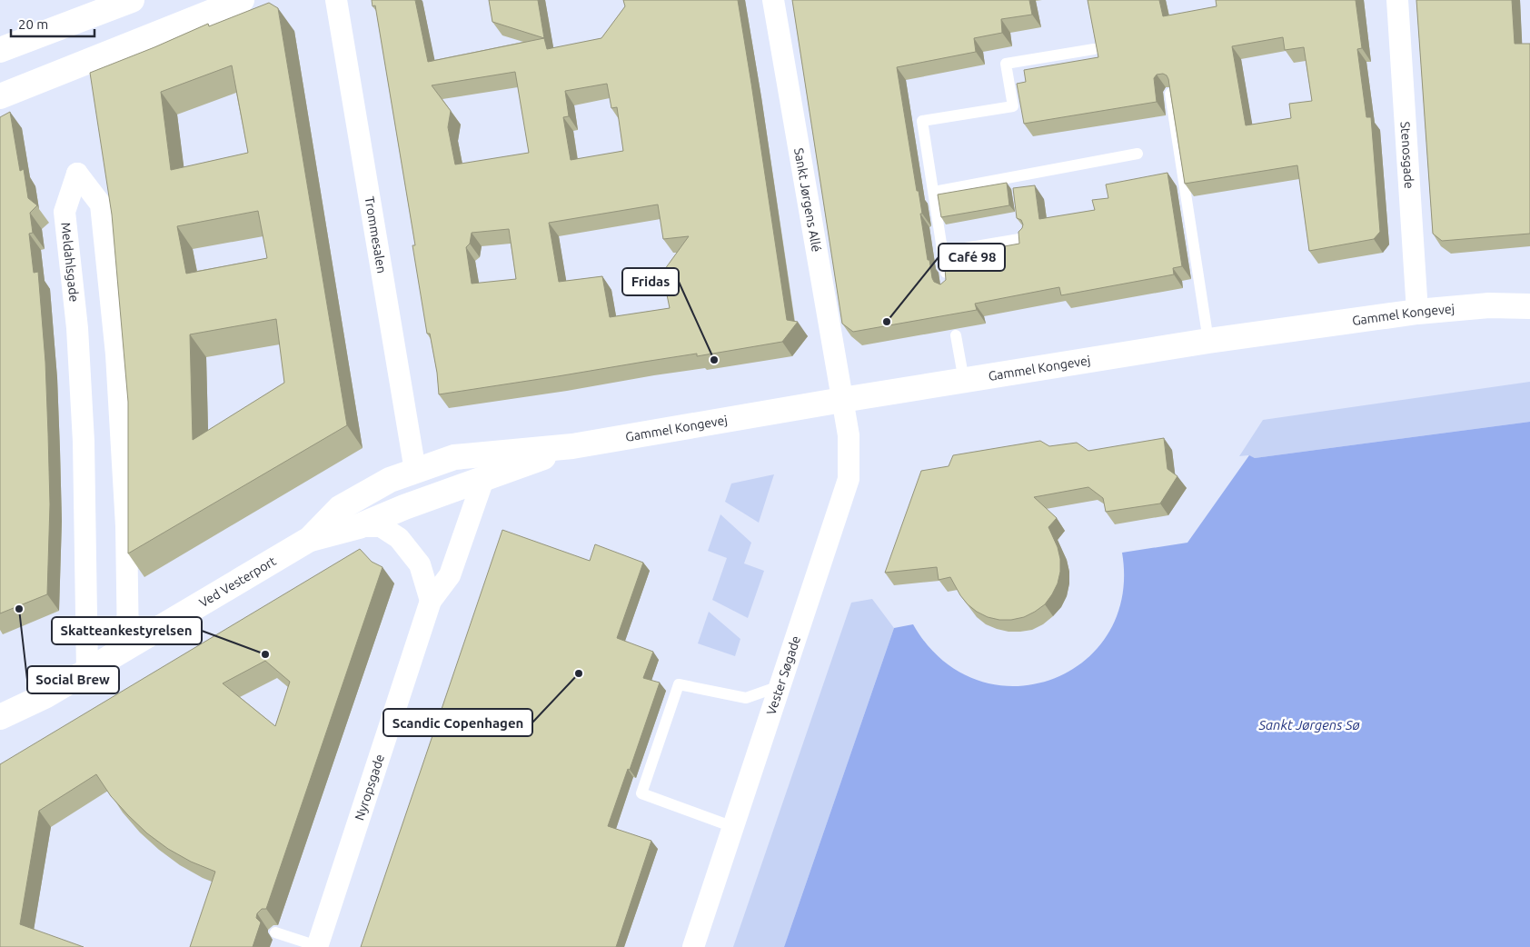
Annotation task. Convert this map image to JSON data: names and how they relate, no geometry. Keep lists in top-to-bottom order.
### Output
{
  "streets": {
    "street": [
      "Stenosgade",
      "Sankt Jørgens Allé",
      "Trommesalen",
      "Meldahlsgade",
      "Gammel Kongevej",
      "Ved Vesterport",
      "Vester Søgade",
      "Nyropsgade"
    ]
  },
  "crossings": [
    ["Stenosgade", "Gammel Kongevej"],
    ["Sankt Jørgens Allé", "Gammel Kongevej"],
    ["Sankt Jørgens Allé", "Vester Søgade"],
    ["Trommesalen", "Gammel Kongevej"],
    ["Meldahlsgade", "Ved Vesterport"],
    ["Gammel Kongevej", "Ved Vesterport"],
    ["Gammel Kongevej", "Vester Søgade"],
    ["Gammel Kongevej", "Nyropsgade"]
  ],
  "water": ["Sankt Jørgens Sø"],
  "places": [
    "Café 98",
    "Fridas",
    "Social Brew",
    "Skatteankestyrelsen",
    "Scandic Copenhagen"
  ],
  "scale_bar": "20 m"
}
